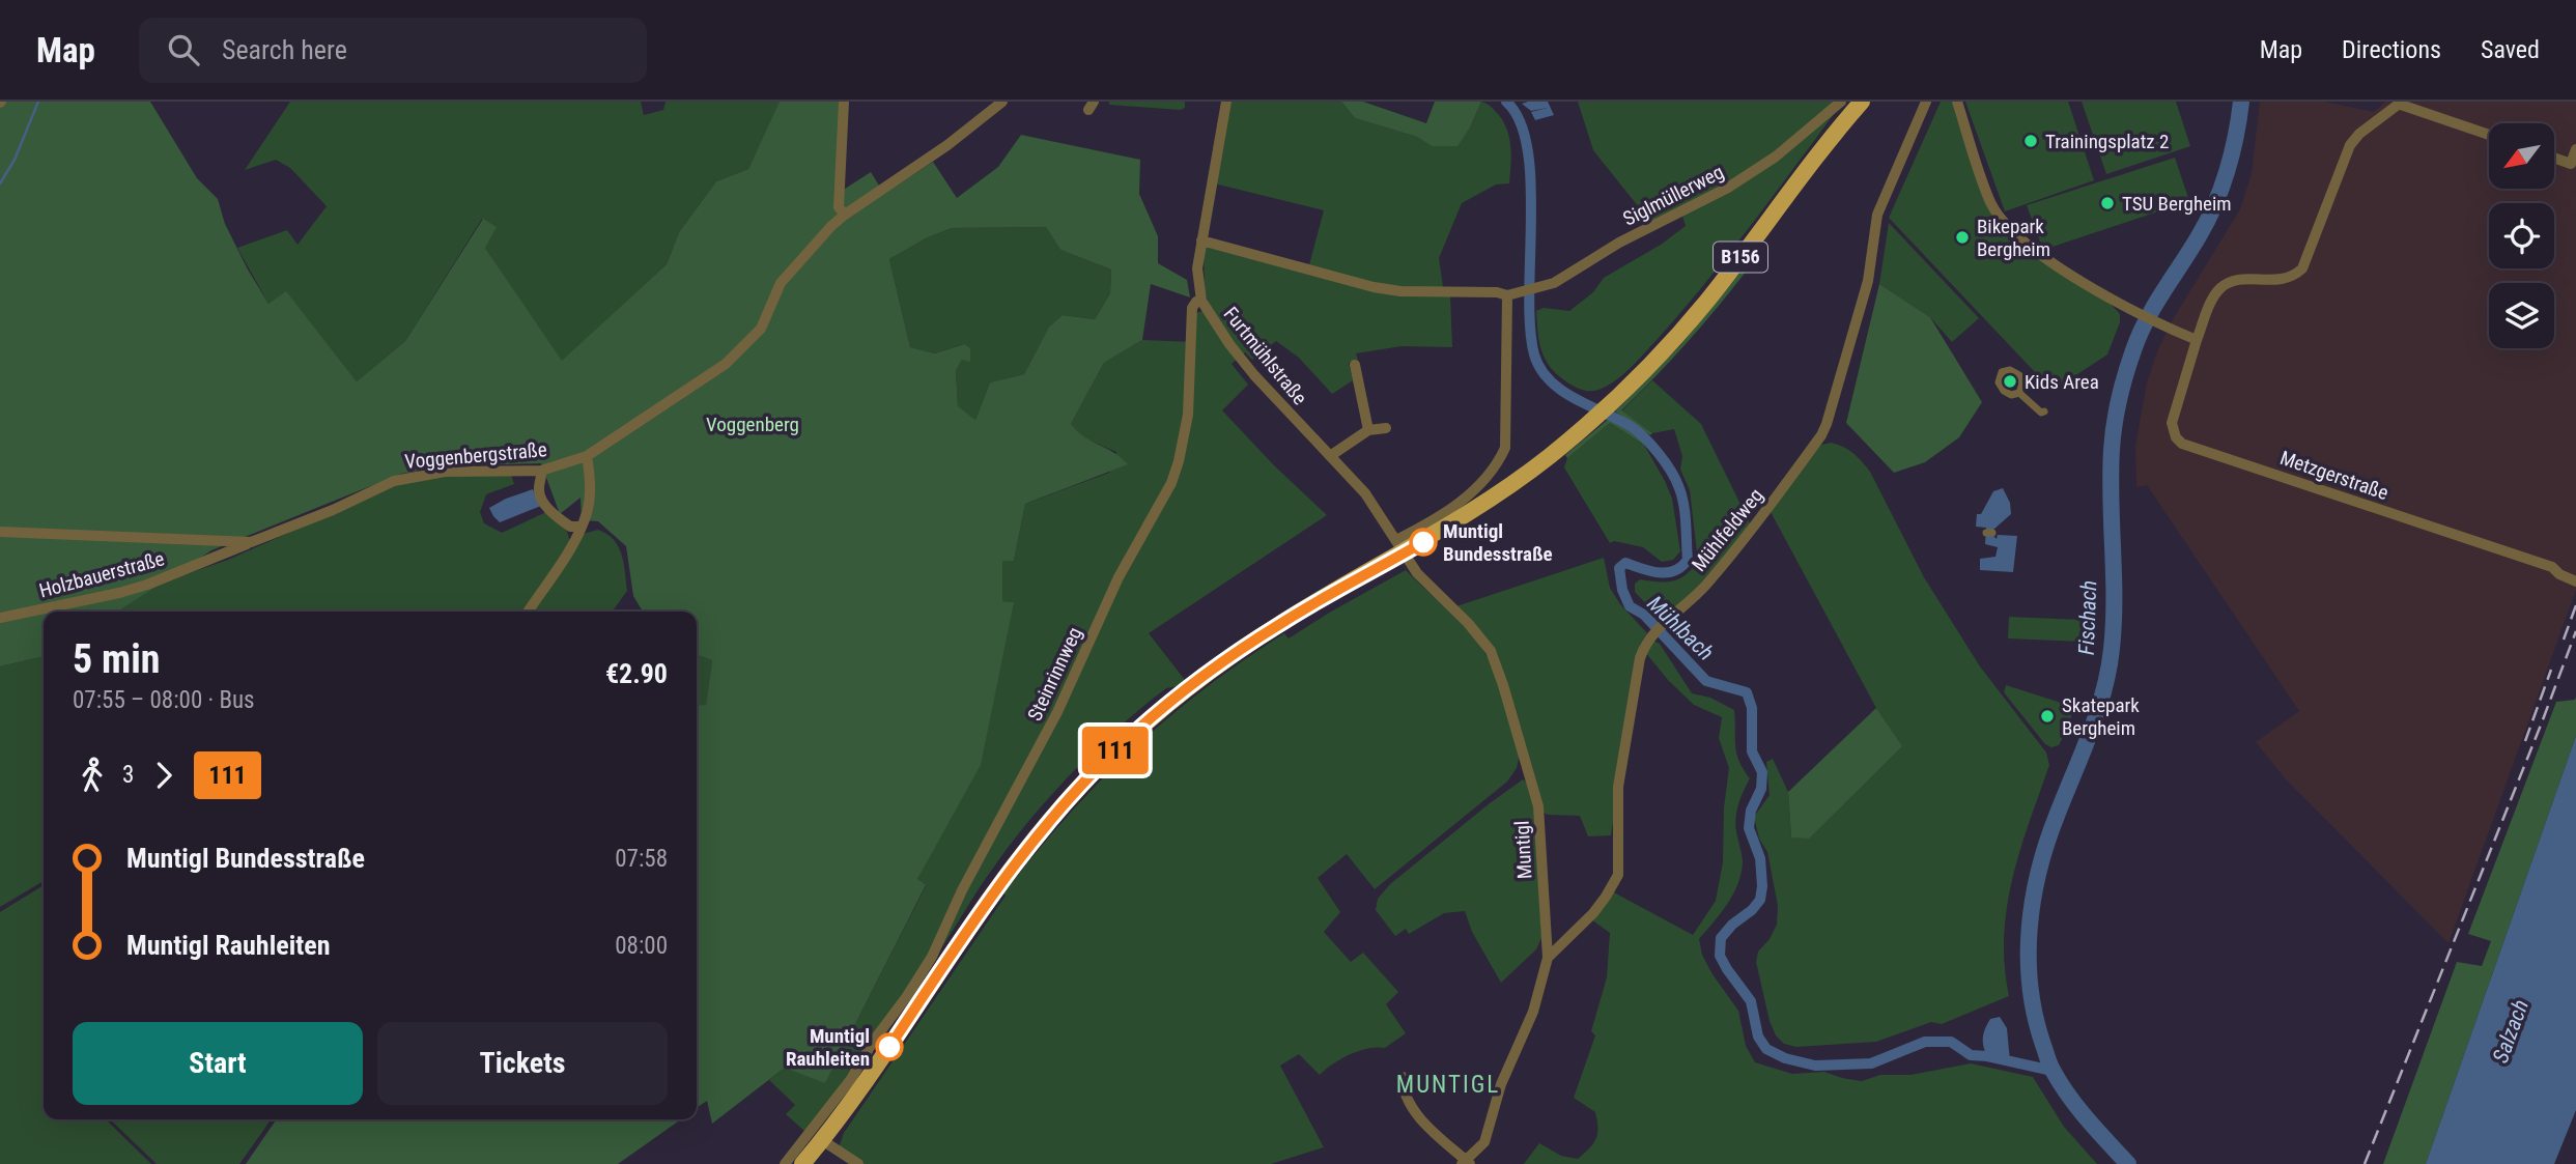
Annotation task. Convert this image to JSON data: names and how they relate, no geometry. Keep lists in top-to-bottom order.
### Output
{
  "streets": {
    "main road": ["B156"],
    "street": [
      "Siglmüllerweg",
      "Furtmühlstraße",
      "Voggenbergstraße",
      "Metzgerstraße",
      "Mühlfeldweg",
      "Holzbauerstraße",
      "Steinrinnweg",
      "Muntigl"
    ]
  },
  "crossings": [
    ["Siglmüllerweg", "Furtmühlstraße"],
    ["B156", "Furtmühlstraße"],
    ["B156", "Muntigl"],
    ["Furtmühlstraße", "Steinrinnweg"],
    ["Furtmühlstraße", "Muntigl"],
    ["Voggenbergstraße", "Holzbauerstraße"],
    ["Mühlfeldweg", "Muntigl"]
  ],
  "districts": ["MUNTIGL"],
  "water": ["Fischach", "Mühlbach", "Salzach"],
  "parks": ["Voggenberg"],
  "places": [
    "Trainingsplatz 2",
    "TSU Bergheim",
    "Bikepark Bergheim",
    "Kids Area",
    "Muntigl Bundesstraße",
    "Skatepark Bergheim",
    "Muntigl Rauhleiten"
  ],
  "lines": ["bus line 111"],
  "north": "bottom left",
  "page": {
    "header": "Map",
    "search": "Search here",
    "nav": ["Map", "Directions", "Saved"],
    "on_map": "111",
    "heading": ["5 min", "07:55 – 08:00 · Bus", "€2.90"],
    "legs": ["3", "111"],
    "list": [
      {
        "name": "Muntigl Bundesstraße",
        "value": "07:58"
      },
      {
        "name": "Muntigl Rauhleiten",
        "value": "08:00"
      }
    ],
    "buttons": ["Start", "Tickets"]
  }
}
